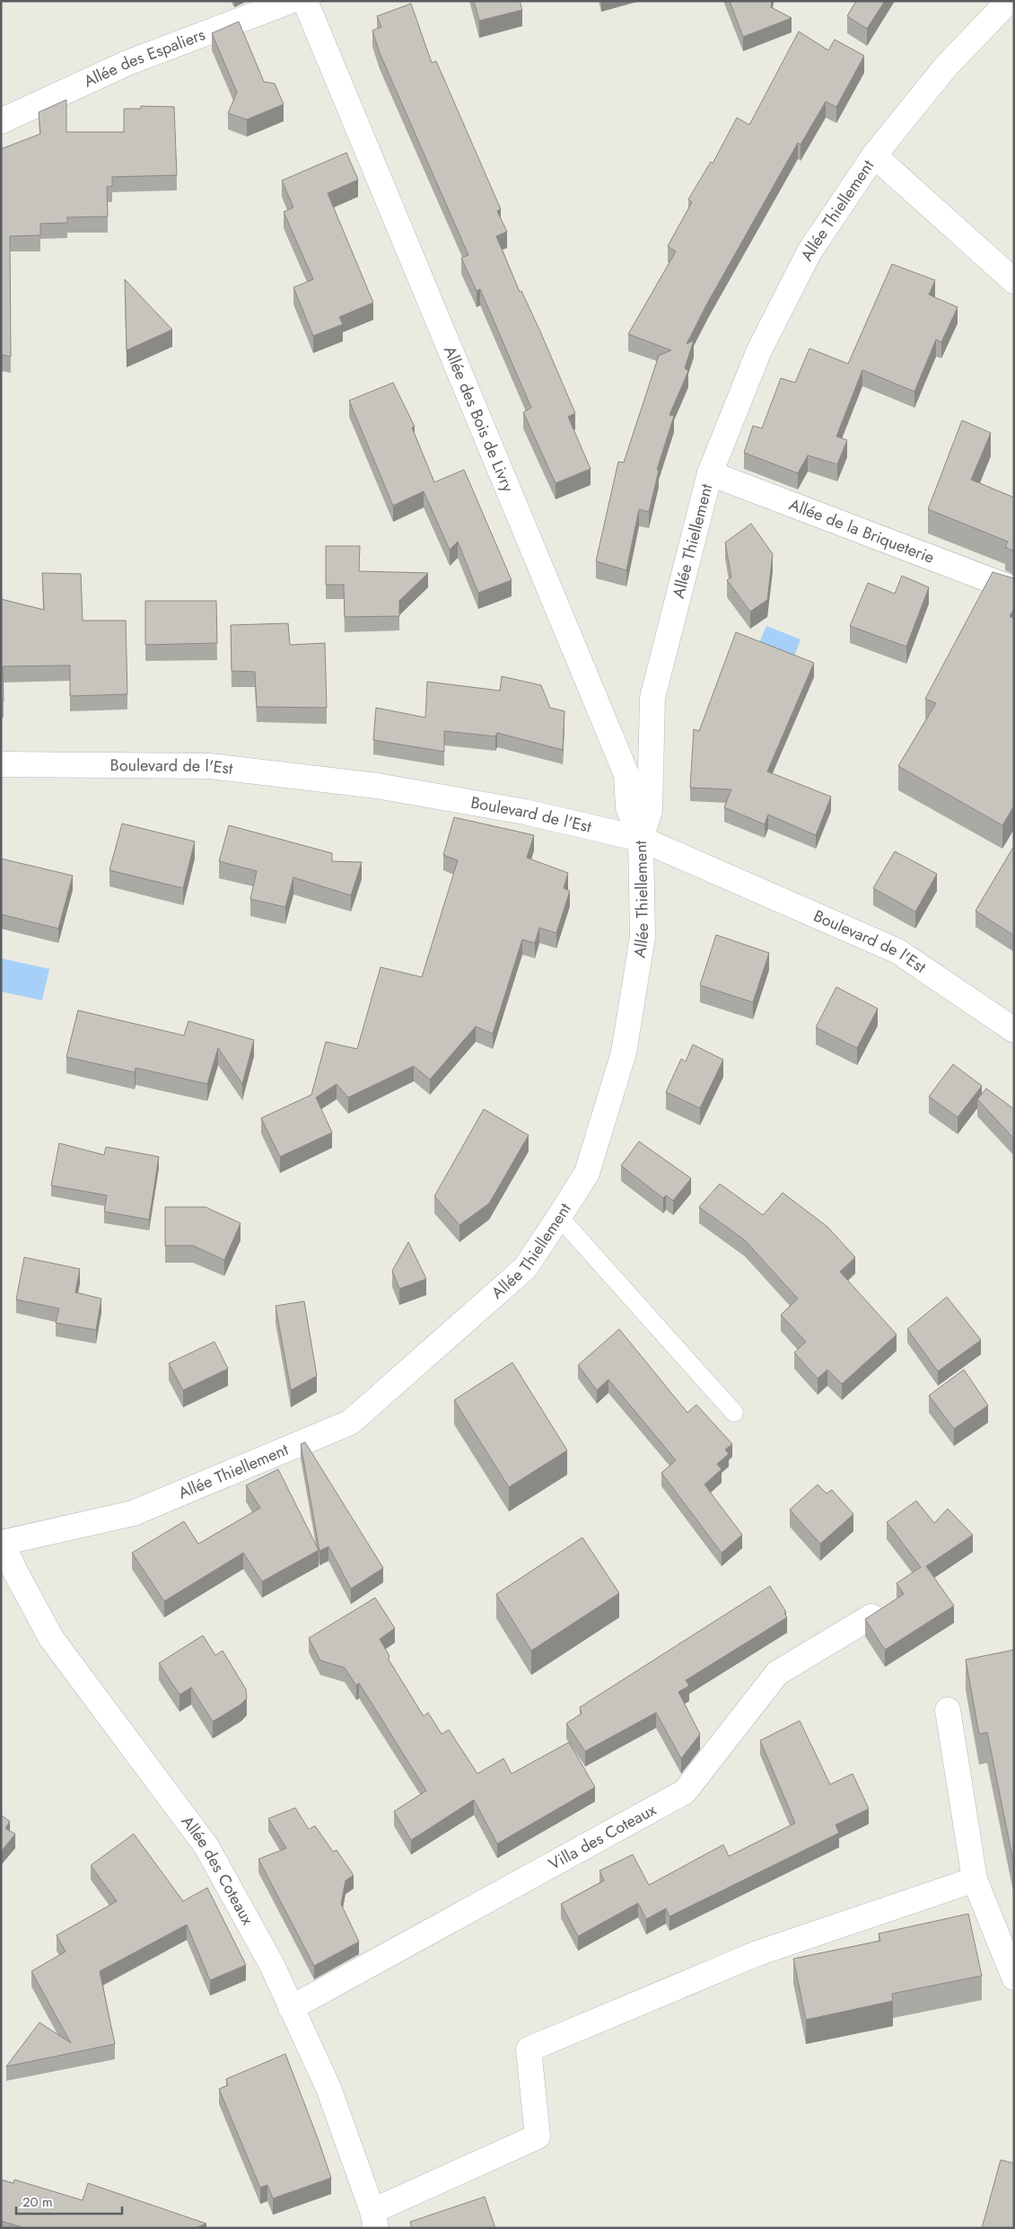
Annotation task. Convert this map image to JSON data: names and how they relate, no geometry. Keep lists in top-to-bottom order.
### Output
{
  "streets": {
    "street": [
      "Allée des Espaliers",
      "Allée Thiellement",
      "Allée des Bois de Livry",
      "Allée de la Briqueterie",
      "Boulevard de l'Est",
      "Villa des Coteaux",
      "Allée des Coteaux"
    ]
  },
  "crossings": [
    ["Allée Thiellement", "Allée des Bois de Livry"],
    ["Allée Thiellement", "Allée de la Briqueterie"],
    ["Allée Thiellement", "Boulevard de l'Est"],
    ["Allée Thiellement", "Allée des Coteaux"],
    ["Allée des Bois de Livry", "Boulevard de l'Est"],
    ["Villa des Coteaux", "Allée des Coteaux"]
  ],
  "scale_bar": "20 m"
}
